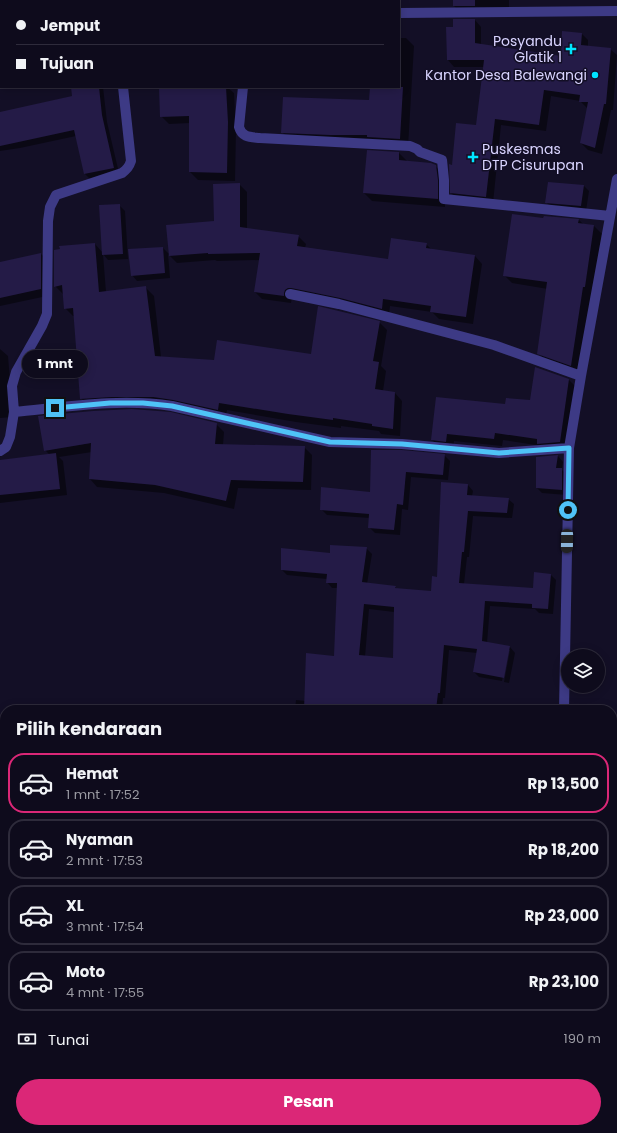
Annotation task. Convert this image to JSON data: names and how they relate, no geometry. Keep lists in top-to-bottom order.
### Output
{
  "places": {
    "health": ["Posyandu Glatik 1", "Puskesmas DTP Cisurupan"],
    "other": ["Kantor Desa Balewangi"]
  },
  "page": {
    "banner": ["Jemput", "Tujuan"],
    "bubble": "1 mnt",
    "heading": "Pilih kendaraan",
    "list": [
      {
        "name": "Hemat",
        "note": "1 mnt · 17:52",
        "value": "Rp 13,500"
      },
      {
        "name": "Nyaman",
        "note": "2 mnt · 17:53",
        "value": "Rp 18,200"
      },
      {
        "name": "XL",
        "note": "3 mnt · 17:54",
        "value": "Rp 23,000"
      },
      {
        "name": "Moto",
        "note": "4 mnt · 17:55",
        "value": "Rp 23,100"
      }
    ],
    "pay": ["Tunai", "190 m"],
    "buttons": "Pesan"
  }
}
